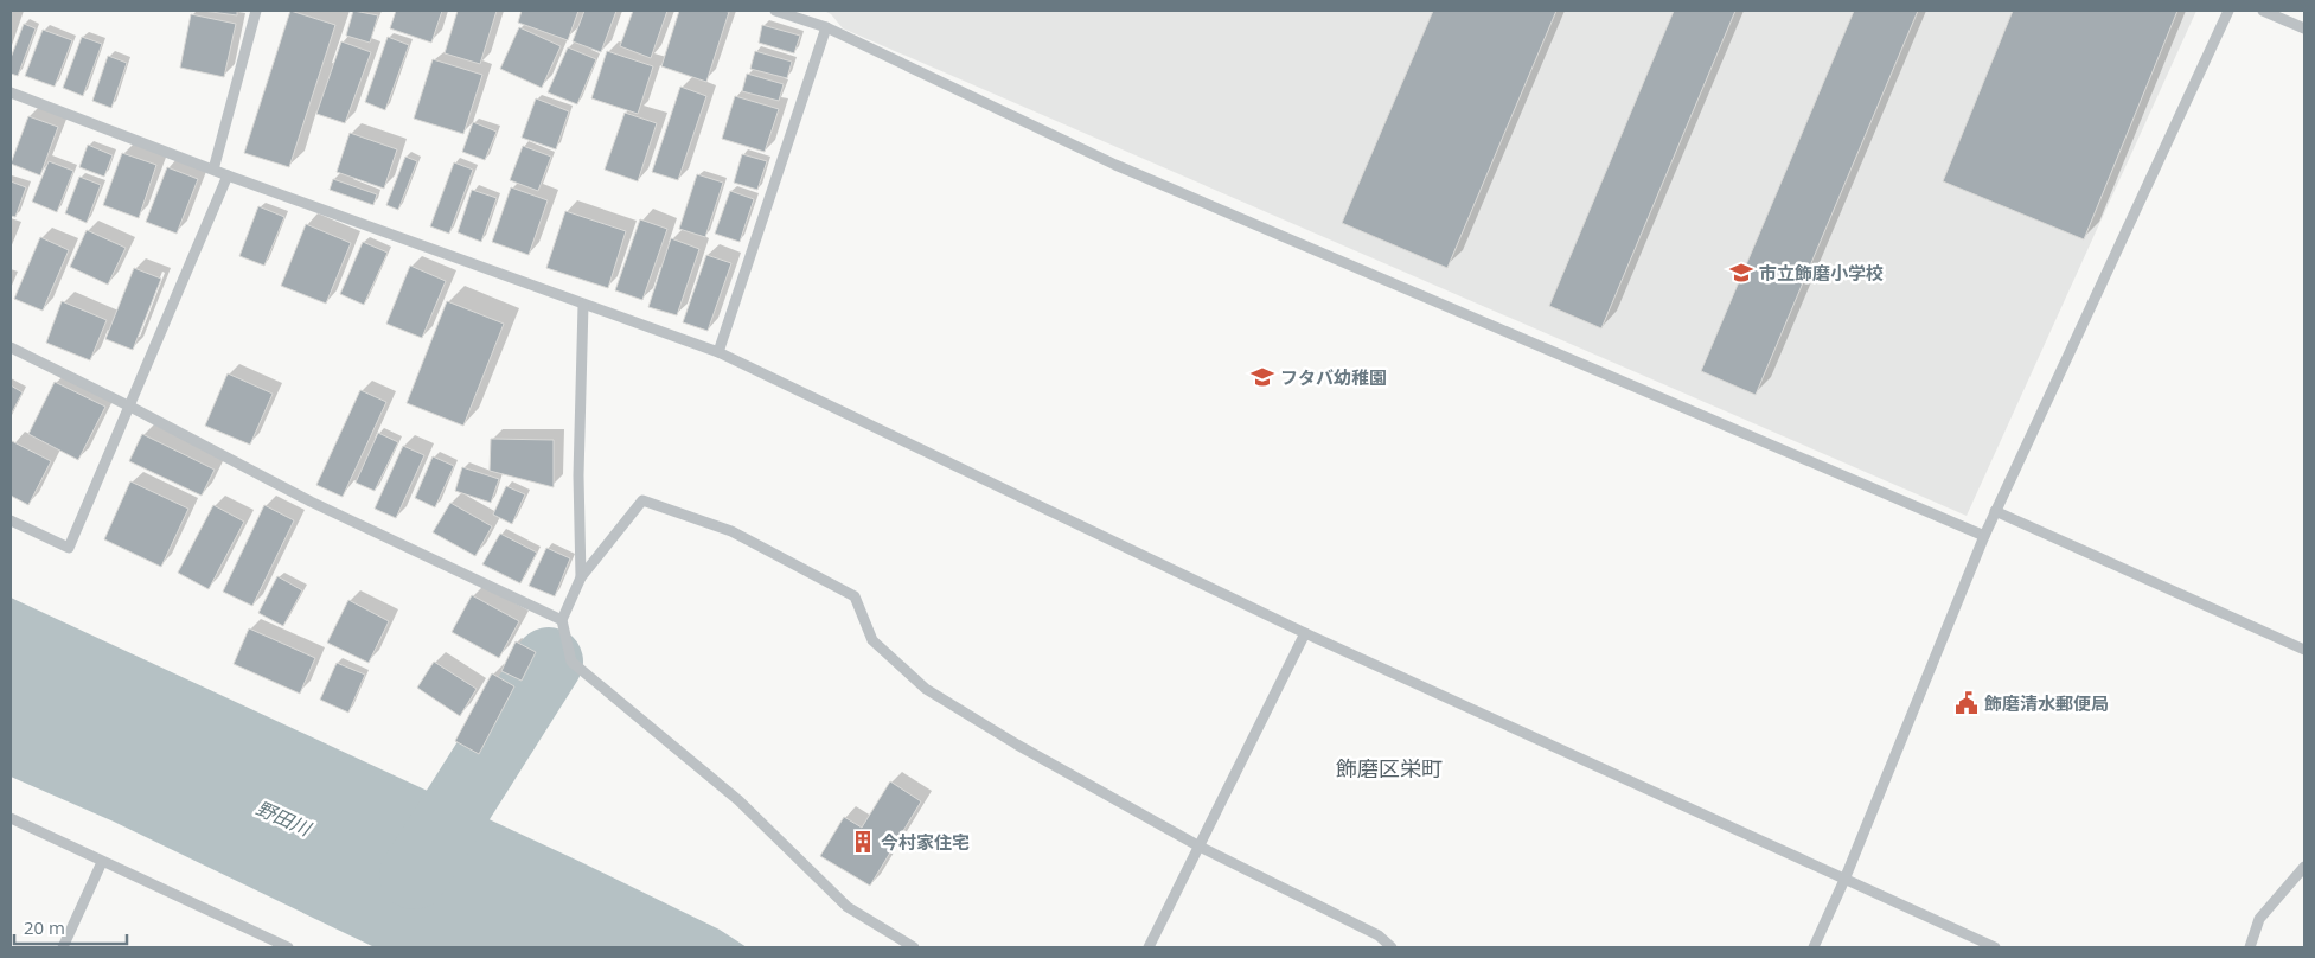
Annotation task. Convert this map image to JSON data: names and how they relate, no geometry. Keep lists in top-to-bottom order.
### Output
{
  "districts": ["飾磨区栄町"],
  "water": ["野田川"],
  "places": {
    "school or university": ["市立飾磨小学校", "フタバ幼稚園"],
    "public building": ["飾磨清水郵便局"],
    "building": ["今村家住宅"]
  },
  "scale_bar": "20 m"
}
